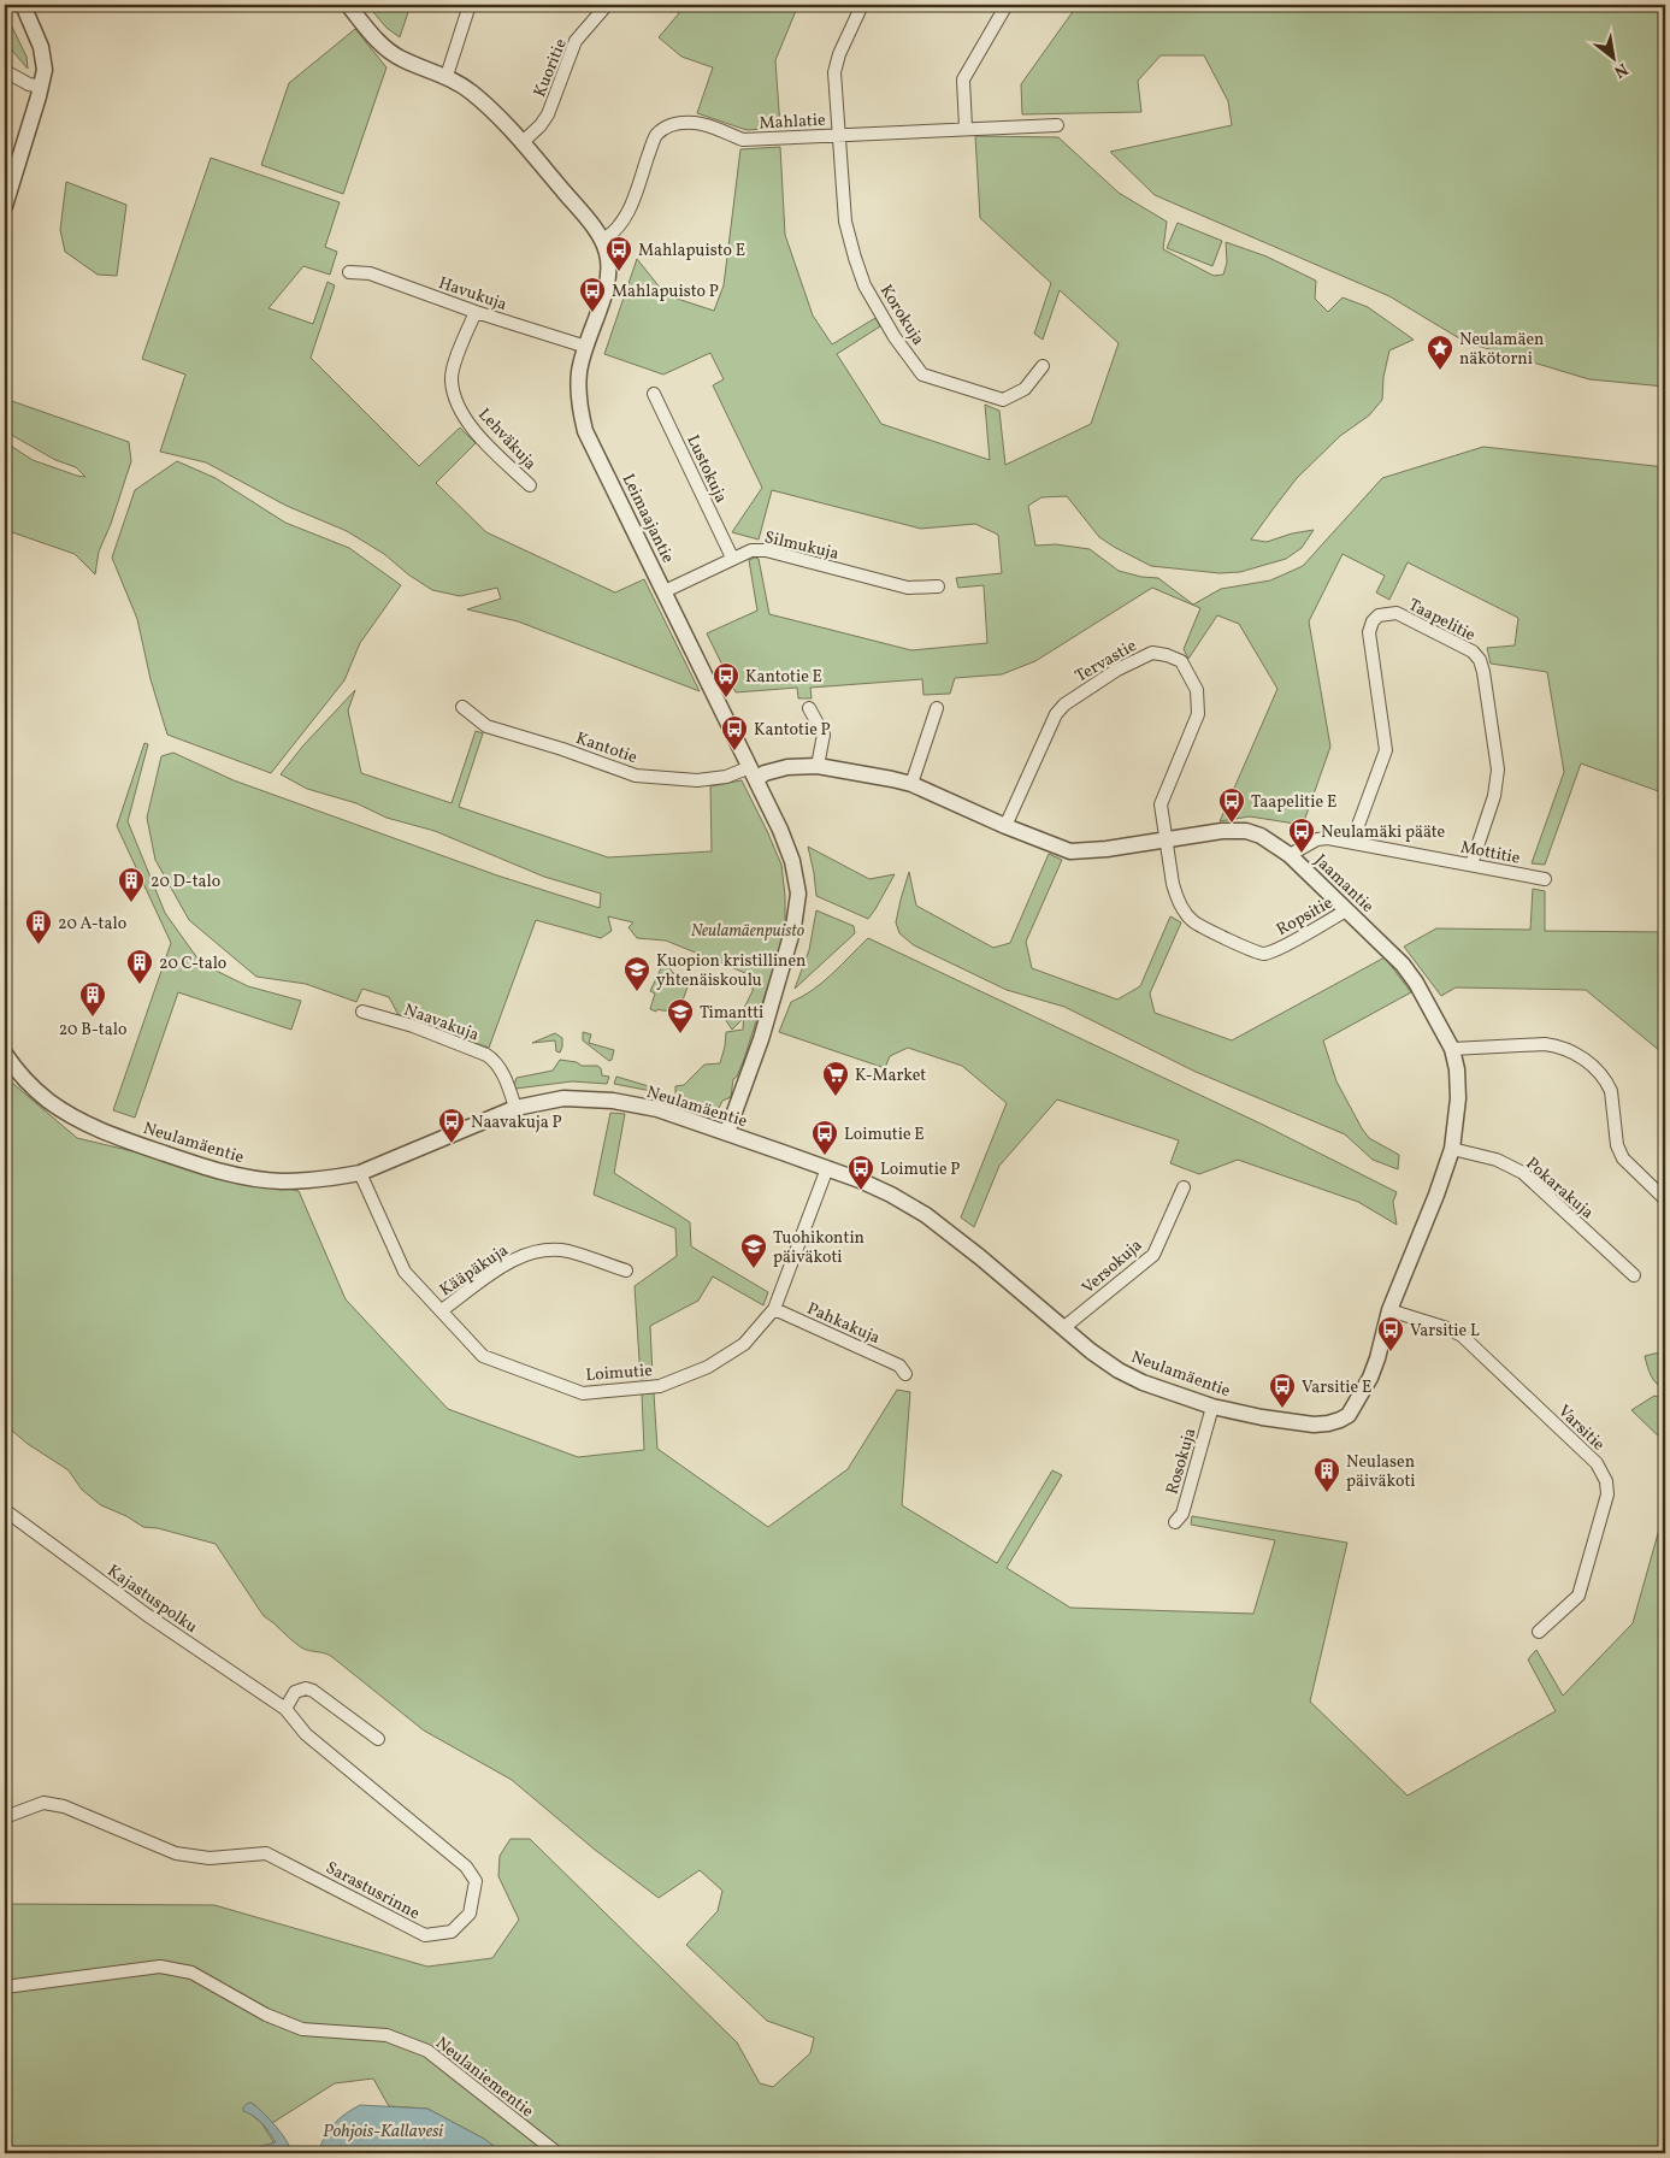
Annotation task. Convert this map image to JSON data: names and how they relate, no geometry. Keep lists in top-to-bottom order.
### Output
{
  "streets": {
    "street": [
      "Kuoritie",
      "Mahlatie",
      "Havukuja",
      "Korokuja",
      "Lehväkuja",
      "Lustokuja",
      "Leimaajantie",
      "Silmukuja",
      "Taapelitie",
      "Tervastie",
      "Kantotie",
      "Mottitie",
      "Jaamantie",
      "Ropsitie",
      "Naavakuja",
      "Neulamäentie",
      "Pokarakuja",
      "Versokuja",
      "Kääpäkuja",
      "Pahkakuja",
      "Loimutie",
      "Varsitie",
      "Rosokuja",
      "Kajastuspolku",
      "Sarastusrinne",
      "Neulaniementie"
    ]
  },
  "crossings": [
    ["Kuoritie", "Leimaajantie"],
    ["Mahlatie", "Korokuja"],
    ["Mahlatie", "Leimaajantie"],
    ["Havukuja", "Lehväkuja"],
    ["Havukuja", "Leimaajantie"],
    ["Lustokuja", "Silmukuja"],
    ["Leimaajantie", "Silmukuja"],
    ["Leimaajantie", "Kantotie"],
    ["Leimaajantie", "Jaamantie"],
    ["Leimaajantie", "Neulamäentie"],
    ["Taapelitie", "Mottitie"],
    ["Tervastie", "Jaamantie"],
    ["Tervastie", "Ropsitie"],
    ["Kantotie", "Jaamantie"],
    ["Mottitie", "Jaamantie"],
    ["Jaamantie", "Ropsitie"],
    ["Jaamantie", "Neulamäentie"],
    ["Jaamantie", "Pokarakuja"],
    ["Jaamantie", "Varsitie"],
    ["Naavakuja", "Neulamäentie"],
    ["Neulamäentie", "Versokuja"],
    ["Neulamäentie", "Loimutie"],
    ["Neulamäentie", "Rosokuja"],
    ["Kääpäkuja", "Loimutie"],
    ["Pahkakuja", "Loimutie"],
    ["Kajastuspolku", "Sarastusrinne"]
  ],
  "water": ["Pohjois-Kallavesi"],
  "parks": ["Neulamäenpuisto"],
  "places": {
    "bus stop": [
      "Mahlapuisto E",
      "Mahlapuisto P",
      "Kantotie E",
      "Kantotie P",
      "Taapelitie E",
      "Neulamäki pääte",
      "Naavakuja P",
      "Loimutie E",
      "Loimutie P",
      "Varsitie L",
      "Varsitie E"
    ],
    "place": ["Neulamäen näkötorni"],
    "building": [
      "20 D-talo",
      "20 A-talo",
      "20 C-talo",
      "20 B-talo",
      "Neulasen päiväkoti"
    ],
    "school or university": ["Kuopion kristillinen yhtenäiskoulu", "Timantti", "Tuohikontin päiväkoti"],
    "supermarket": ["K-Market"]
  },
  "north": "bottom right"
}
